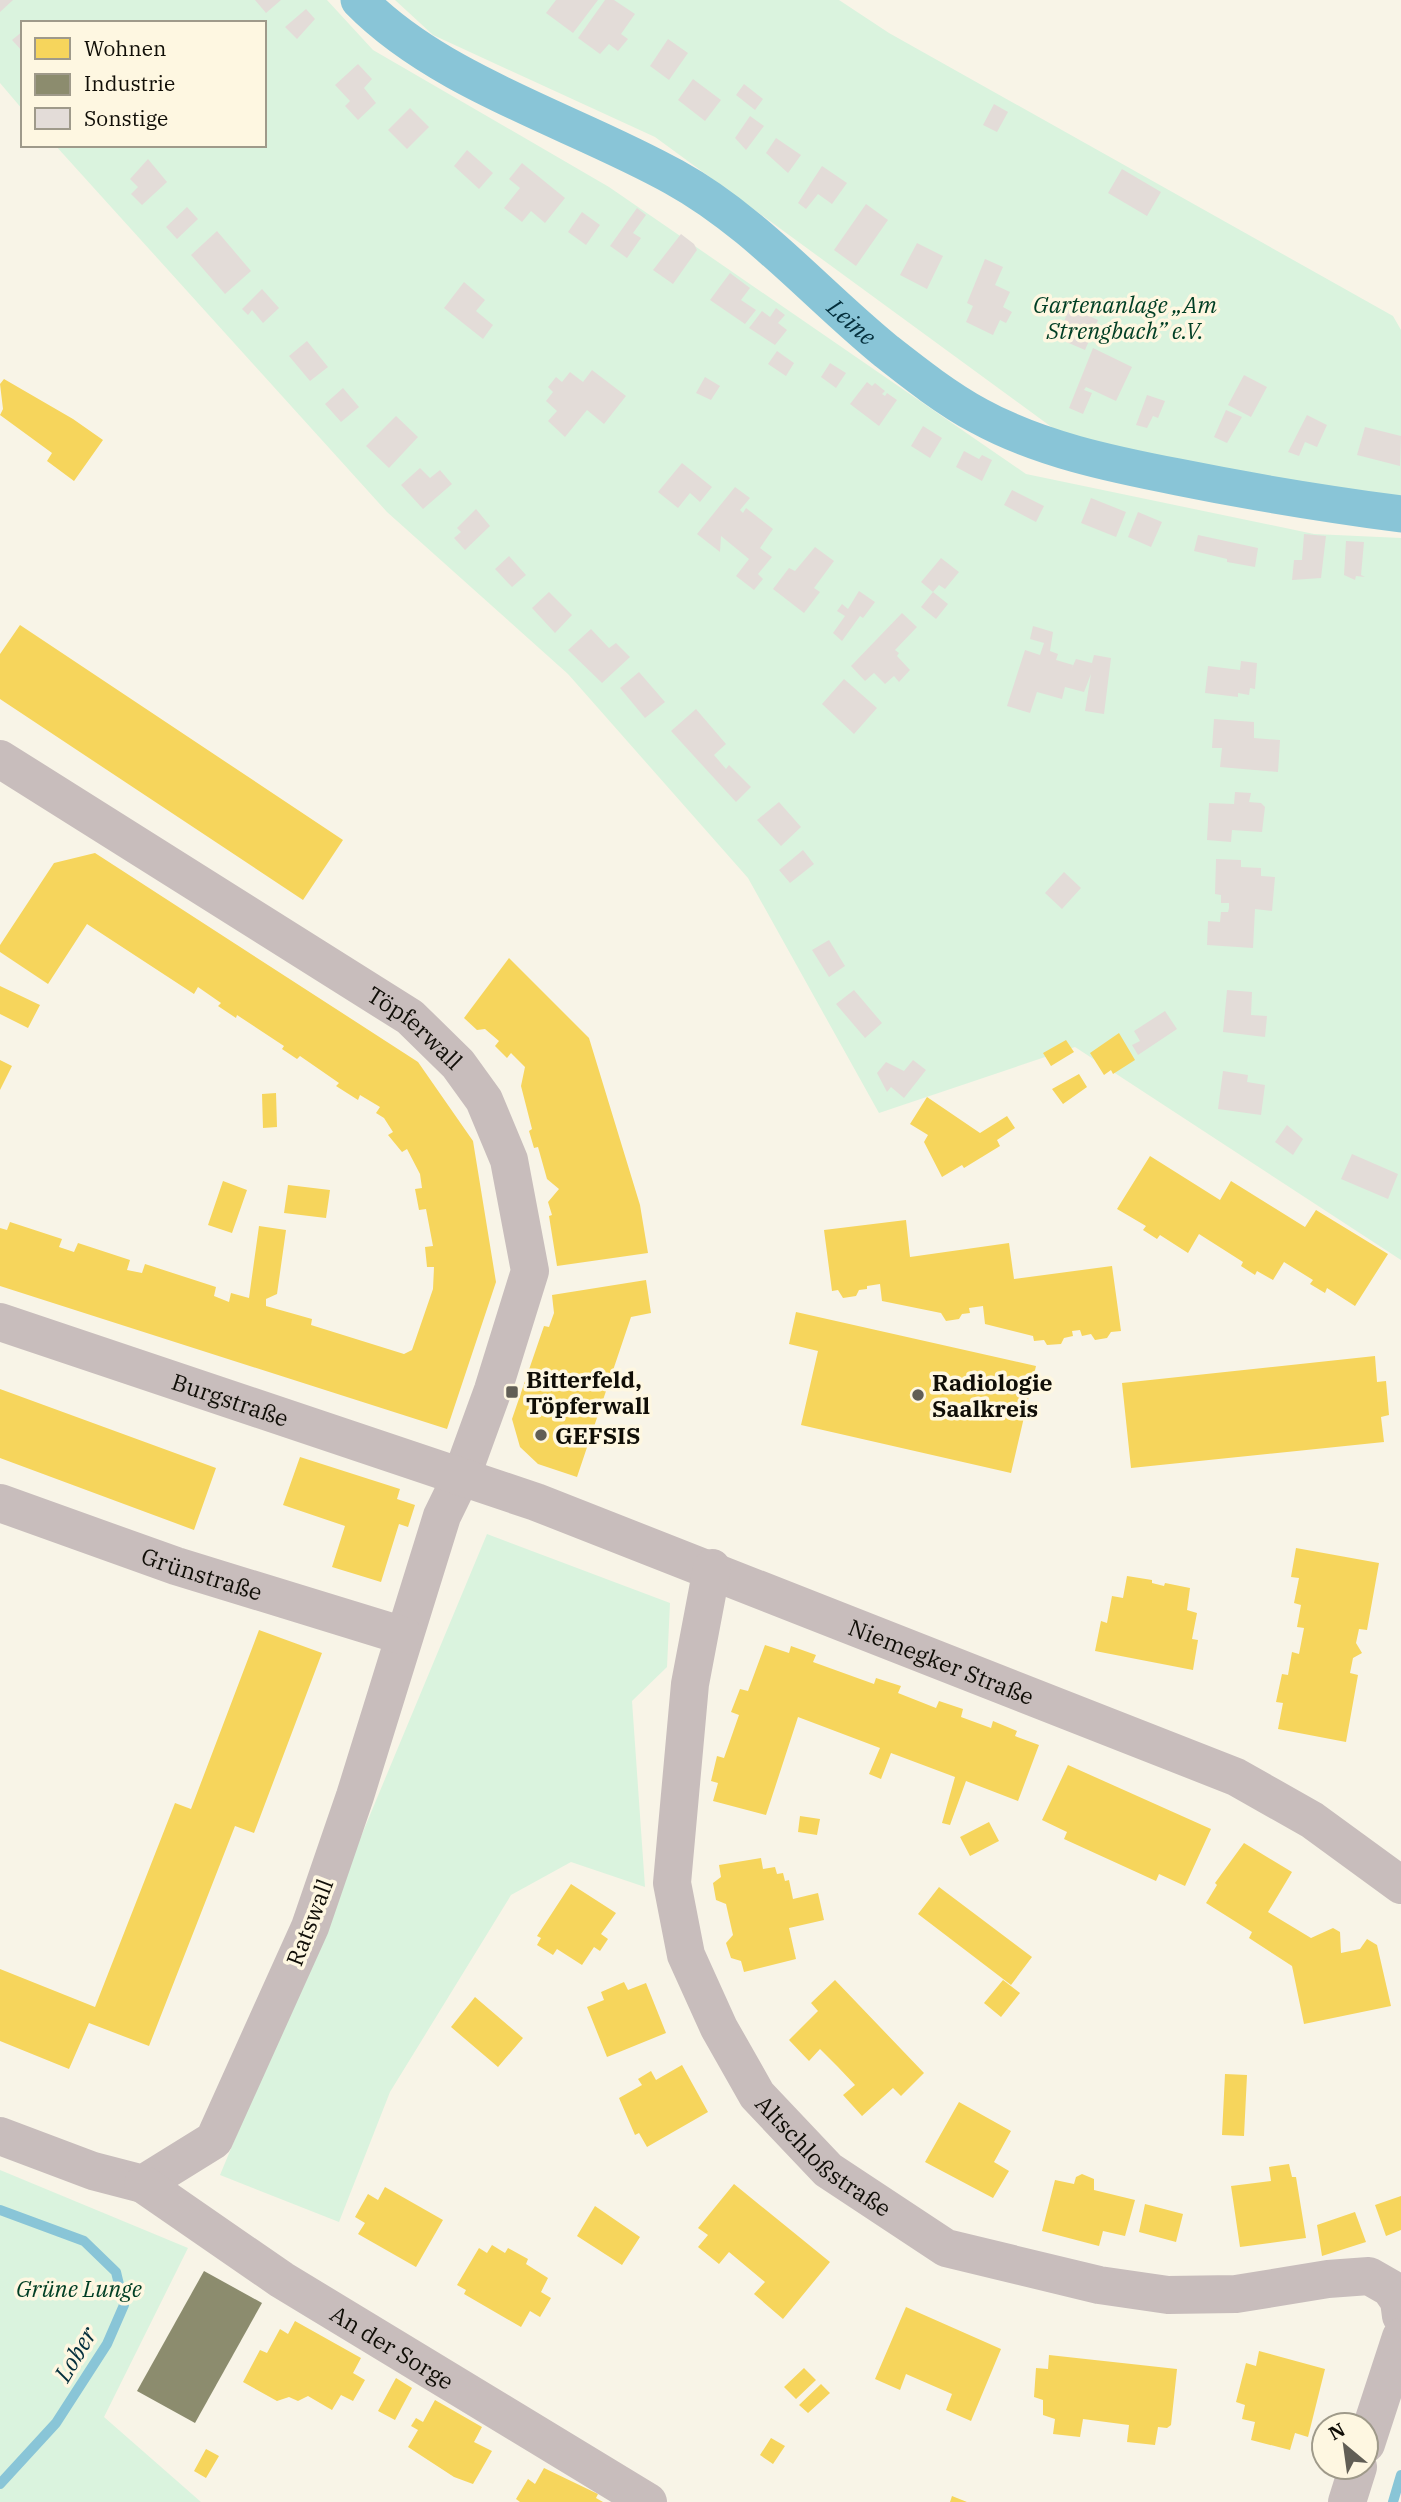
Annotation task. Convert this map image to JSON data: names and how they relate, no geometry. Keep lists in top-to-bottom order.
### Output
{
  "streets": {
    "street": [
      "Töpferwall",
      "Burgstraße",
      "Grünstraße",
      "Niemegker Straße",
      "Ratswall",
      "Altschloßstraße",
      "An der Sorge"
    ]
  },
  "crossings": [
    ["Töpferwall", "Burgstraße"],
    ["Töpferwall", "Niemegker Straße"],
    ["Töpferwall", "Ratswall"],
    ["Burgstraße", "Niemegker Straße"],
    ["Burgstraße", "Ratswall"],
    ["Grünstraße", "Ratswall"],
    ["Niemegker Straße", "Ratswall"],
    ["Niemegker Straße", "Altschloßstraße"],
    ["Ratswall", "An der Sorge"]
  ],
  "water": ["Leine", "Lober"],
  "parks": ["Gartenanlage „Am Strengbach” e.V.", "Grüne Lunge"],
  "places": {
    "transit": ["Bitterfeld, Töpferwall"],
    "other": ["Radiologie Saalkreis", "GEFSIS"]
  },
  "legend": ["Wohnen", "Industrie", "Sonstige"],
  "north": "top left"
}
